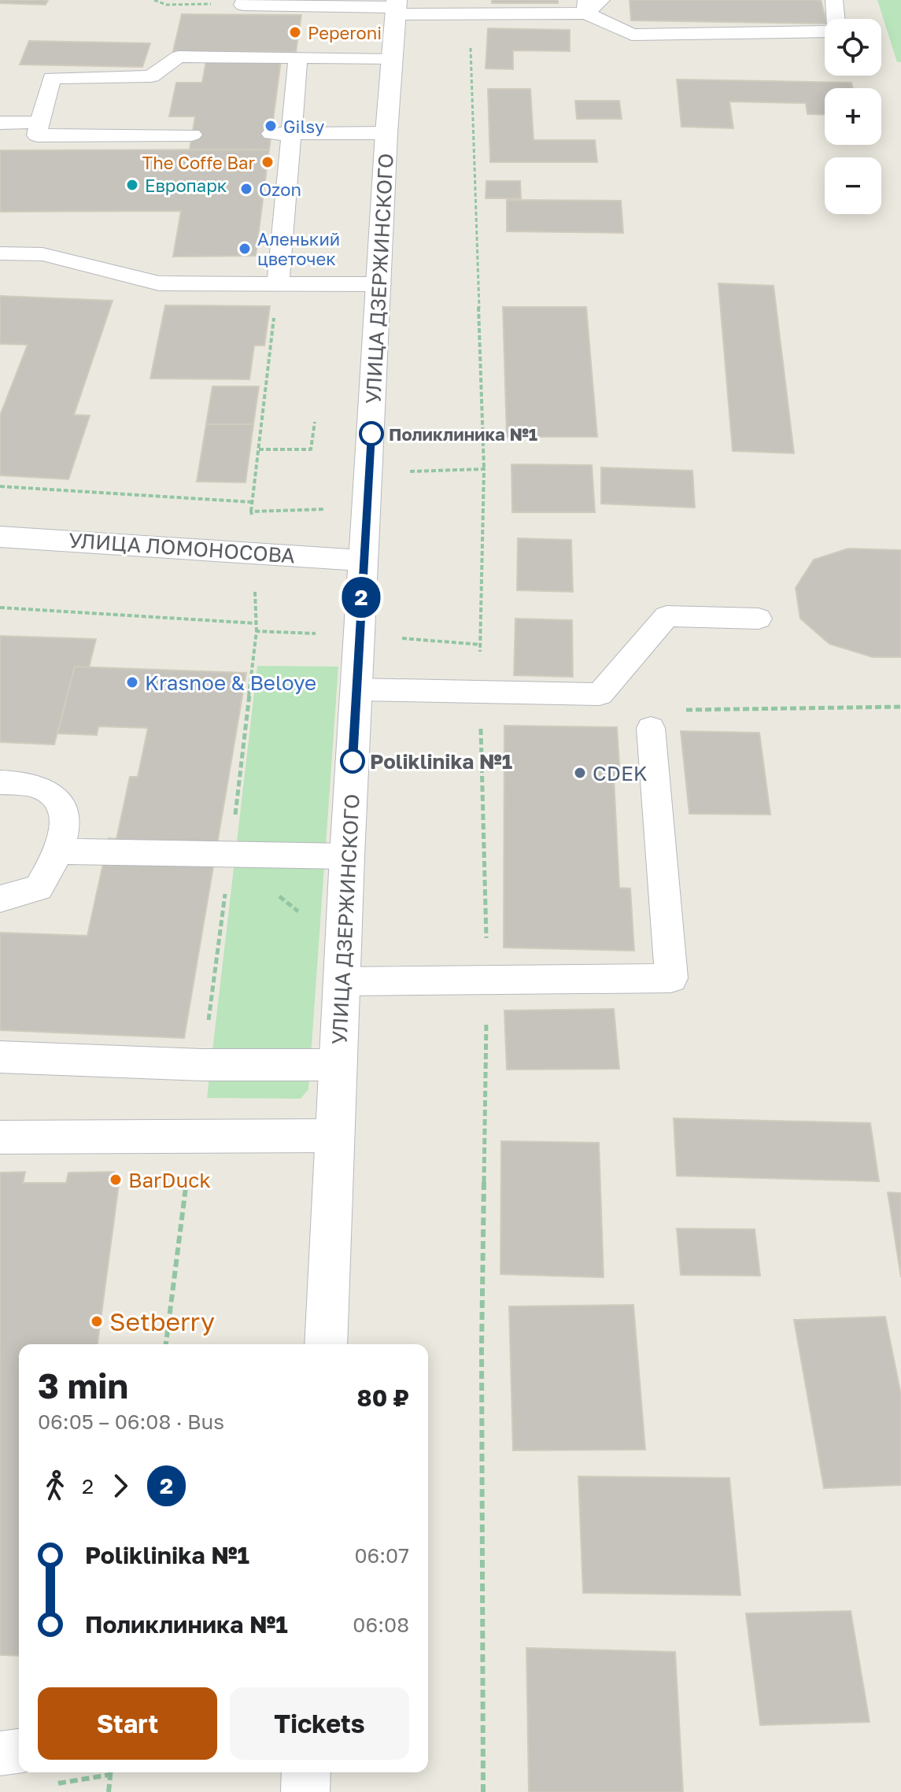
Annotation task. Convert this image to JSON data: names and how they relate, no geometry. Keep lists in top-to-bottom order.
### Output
{
  "streets": {
    "street": ["УЛИЦА ДЗЕРЖИНСКОГО", "УЛИЦА ЛОМОНОСОВА"]
  },
  "crossings": [
    ["УЛИЦА ДЗЕРЖИНСКОГО", "УЛИЦА ЛОМОНОСОВА"]
  ],
  "places": [
    "Peperoni",
    "Gilsy",
    "The Coffe Bar",
    "Европарк",
    "Ozon",
    "Аленький цветочек",
    "Поликлиника №1",
    "Krasnoe & Beloye",
    "Poliklinika №1",
    "CDEK",
    "BarDuck",
    "Setberry"
  ],
  "lines": ["bus line 2"],
  "page": {
    "on_map": "2",
    "map_buttons": ["+", "−"],
    "heading": ["3 min", "06:05 – 06:08 · Bus", "80 ₽"],
    "legs": ["2", "2"],
    "list": [
      {
        "name": "Poliklinika №1",
        "value": "06:07"
      },
      {
        "name": "Поликлиника №1",
        "value": "06:08"
      }
    ],
    "buttons": ["Start", "Tickets"]
  }
}
